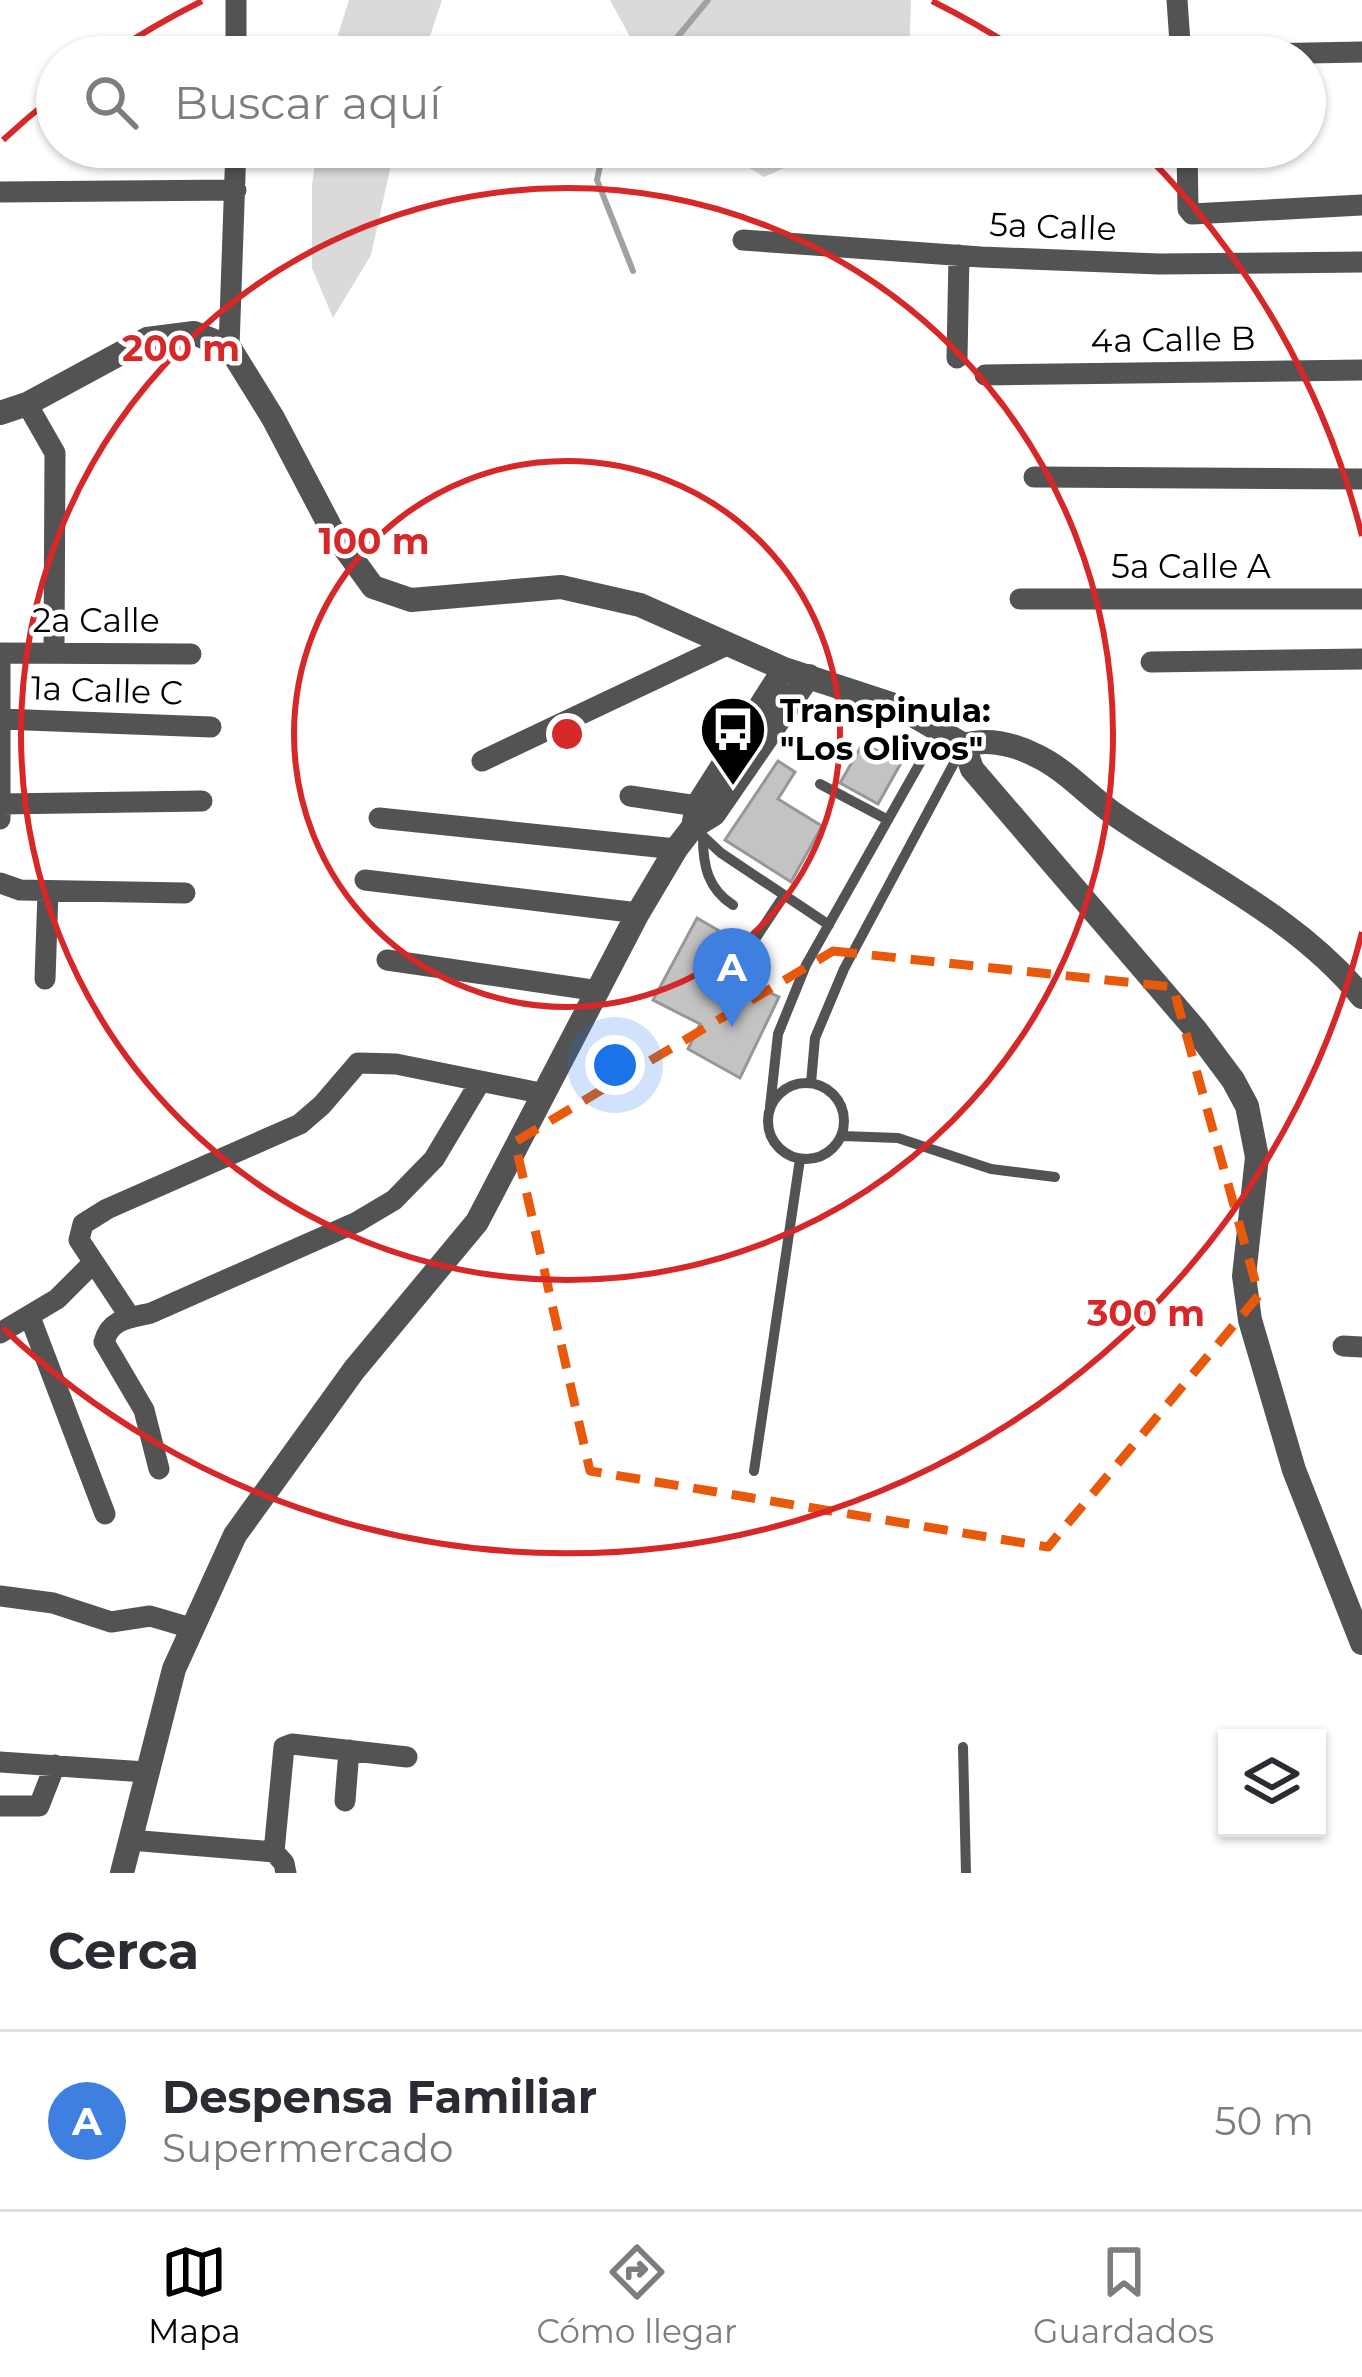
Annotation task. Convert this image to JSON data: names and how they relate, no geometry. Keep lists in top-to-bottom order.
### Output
{
  "streets": {
    "street": [
      "5a Calle",
      "4a Calle B",
      "5a Calle A",
      "2a Calle",
      "1a Calle C"
    ]
  },
  "places": {
    "bus stop": ["Transpinula: \"Los Olivos\""]
  },
  "page": {
    "search": "Buscar aquí",
    "pins": "A",
    "heading": "Cerca",
    "list": [
      {
        "mark": "A",
        "name": "Despensa Familiar",
        "note": "Supermercado",
        "value": "50 m"
      }
    ],
    "nav": ["Mapa", "Cómo llegar", "Guardados"]
  },
  "rings": ["200 m", "100 m", "300 m"]
}
